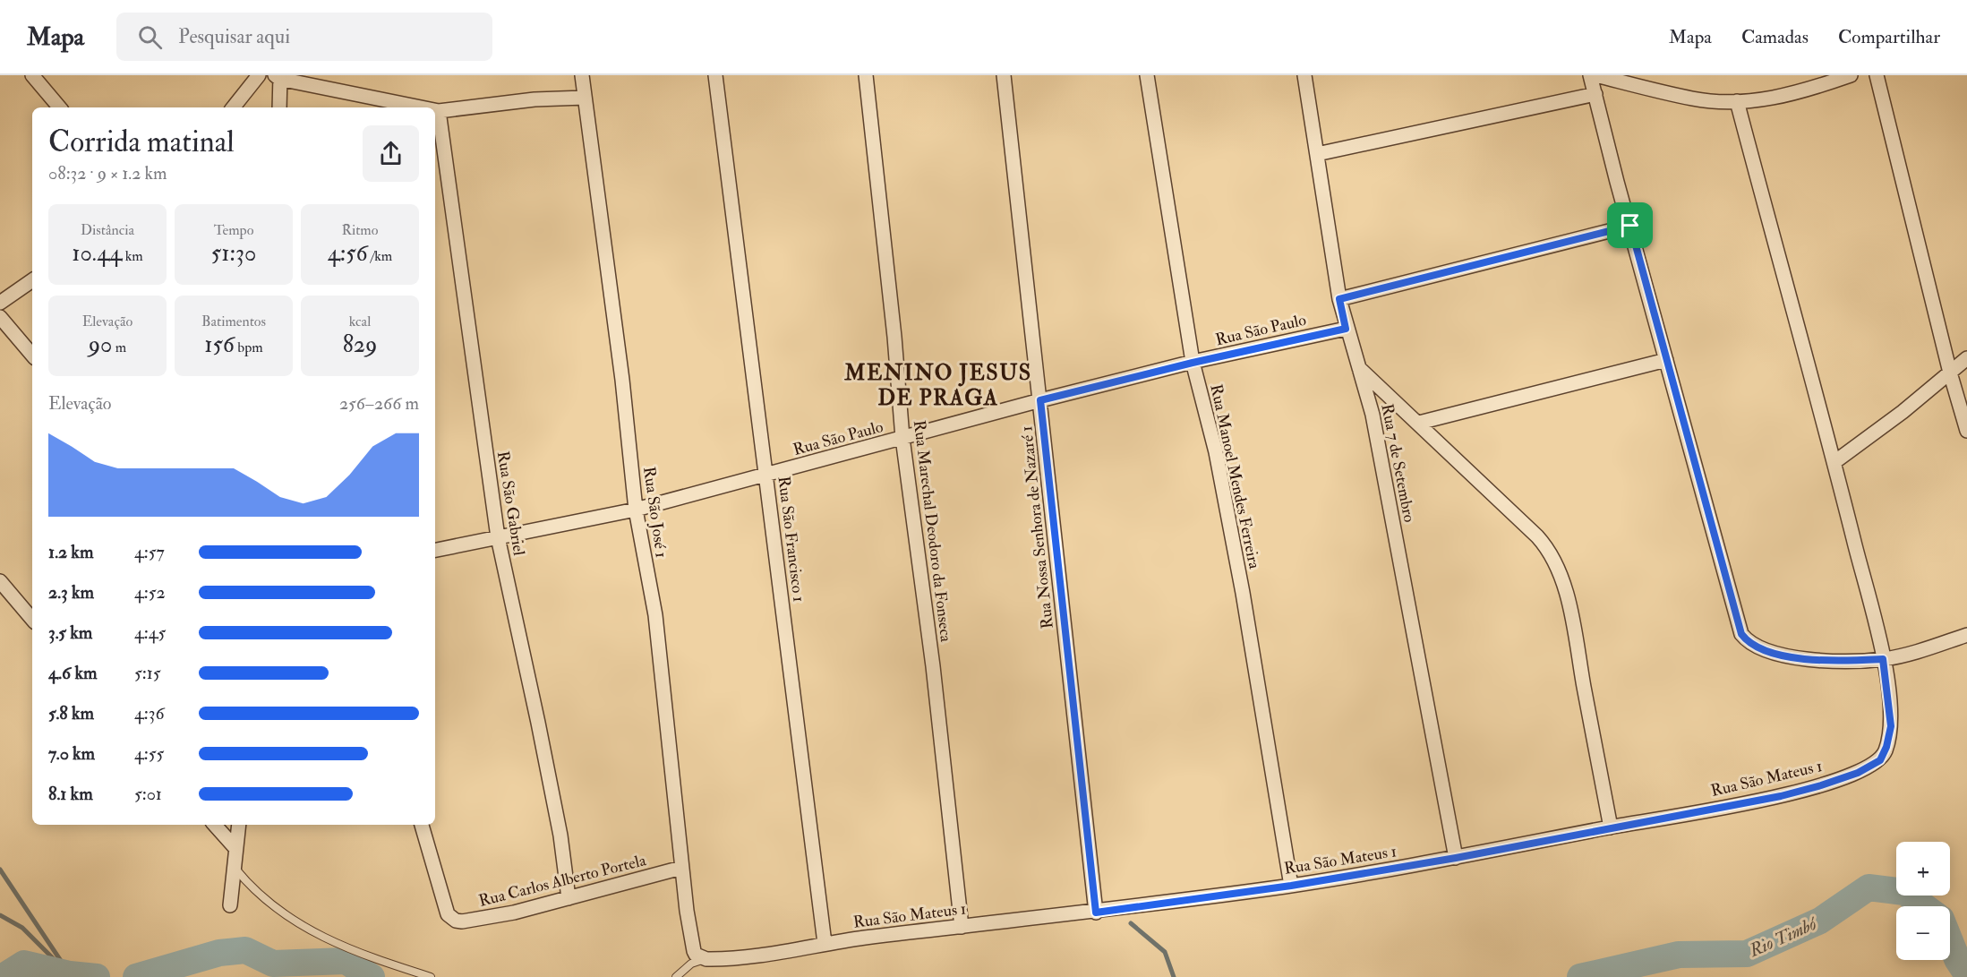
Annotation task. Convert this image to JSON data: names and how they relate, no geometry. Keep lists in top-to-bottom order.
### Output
{
  "streets": {
    "street": [
      "Rua São Paulo",
      "Rua 7 de Setembro",
      "Rua Manoel Mendes Ferreira",
      "Rua São Gabriel",
      "Rua São José 1",
      "Rua Nossa Senhora de Nazaré 1",
      "Rua Marechal Deodoro da Fonseca",
      "Rua São Francisco 1",
      "Rua São Mateus 1",
      "Rua Carlos Alberto Portela"
    ]
  },
  "crossings": [
    ["Rua São Paulo", "Rua 7 de Setembro"],
    ["Rua São Paulo", "Rua Manoel Mendes Ferreira"],
    ["Rua São Paulo", "Rua São Gabriel"],
    ["Rua São Paulo", "Rua São José 1"],
    ["Rua São Paulo", "Rua Nossa Senhora de Nazaré 1"],
    ["Rua São Paulo", "Rua Marechal Deodoro da Fonseca"],
    ["Rua São Paulo", "Rua São Francisco 1"],
    ["Rua 7 de Setembro", "Rua São Mateus 1"],
    ["Rua Manoel Mendes Ferreira", "Rua São Mateus 1"],
    ["Rua São Gabriel", "Rua Carlos Alberto Portela"],
    ["Rua São José 1", "Rua São Mateus 1"],
    ["Rua São José 1", "Rua Carlos Alberto Portela"],
    ["Rua Nossa Senhora de Nazaré 1", "Rua São Mateus 1"],
    ["Rua Marechal Deodoro da Fonseca", "Rua São Mateus 1"],
    ["Rua São Francisco 1", "Rua São Mateus 1"]
  ],
  "districts": ["MENINO JESUS DE PRAGA"],
  "water": ["Rio Timbó"],
  "page": {
    "header": "Mapa",
    "search": "Pesquisar aqui",
    "nav": ["Mapa", "Camadas", "Compartilhar"],
    "heading": ["Corrida matinal", "08:32 · 9 × 1.2 km"],
    "stats": [
      ["Distância", "10.44 km"],
      ["Tempo", "51:30"],
      ["Ritmo", "4:56 /km"],
      ["Elevação", "90 m"],
      ["Batimentos", "156 bpm"],
      ["kcal", "829"]
    ],
    "chart": ["Elevação", "256–266 m"],
    "list": [
      {
        "name": "1.2 km",
        "note": "4:57"
      },
      {
        "name": "2.3 km",
        "note": "4:52"
      },
      {
        "name": "3.5 km",
        "note": "4:45"
      },
      {
        "name": "4.6 km",
        "note": "5:15"
      },
      {
        "name": "5.8 km",
        "note": "4:36"
      },
      {
        "name": "7.0 km",
        "note": "4:55"
      },
      {
        "name": "8.1 km",
        "note": "5:01"
      }
    ],
    "map_buttons": ["+", "−"]
  }
}
